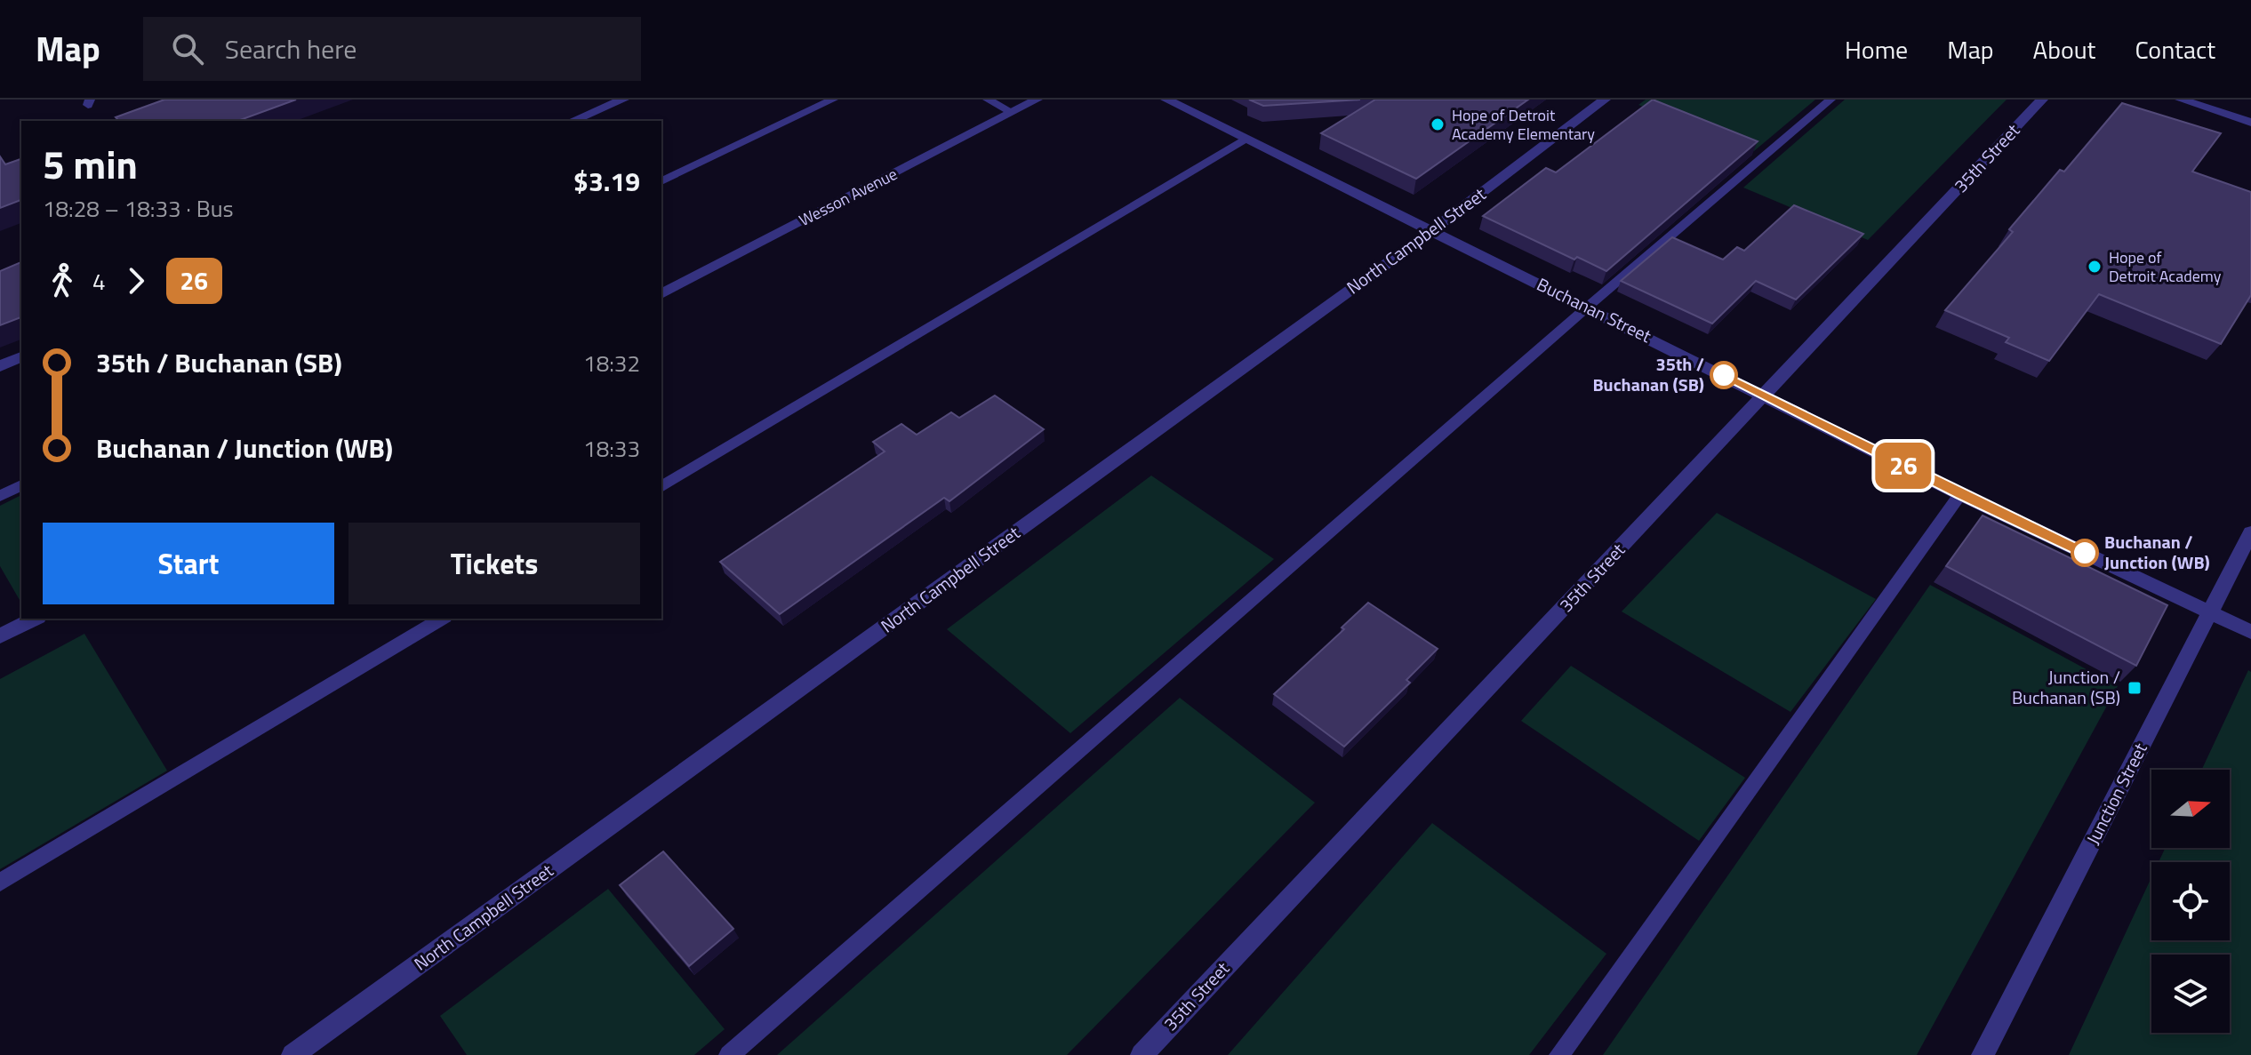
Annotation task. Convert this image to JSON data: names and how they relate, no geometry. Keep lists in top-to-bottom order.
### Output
{
  "streets": {
    "street": [
      "35th Street",
      "Wesson Avenue",
      "North Campbell Street",
      "Buchanan Street",
      "Junction Street"
    ]
  },
  "crossings": [
    ["35th Street", "Buchanan Street"],
    ["North Campbell Street", "Buchanan Street"],
    ["Buchanan Street", "Junction Street"]
  ],
  "places": {
    "other": [
      "Hope of Detroit Academy Elementary",
      "Hope of Detroit Academy",
      "35th / Buchanan (SB)",
      "Buchanan / Junction (WB)"
    ],
    "transit": ["Junction / Buchanan (SB)"]
  },
  "lines": ["bus line 26"],
  "north": "right",
  "page": {
    "header": "Map",
    "search": "Search here",
    "nav": [
      "Home",
      "Map",
      "About",
      "Contact"
    ],
    "on_map": "26",
    "heading": ["5 min", "18:28 – 18:33 · Bus", "$3.19"],
    "legs": ["4", "26"],
    "list": [
      {
        "name": "35th / Buchanan (SB)",
        "value": "18:32"
      },
      {
        "name": "Buchanan / Junction (WB)",
        "value": "18:33"
      }
    ],
    "buttons": ["Start", "Tickets"]
  }
}
